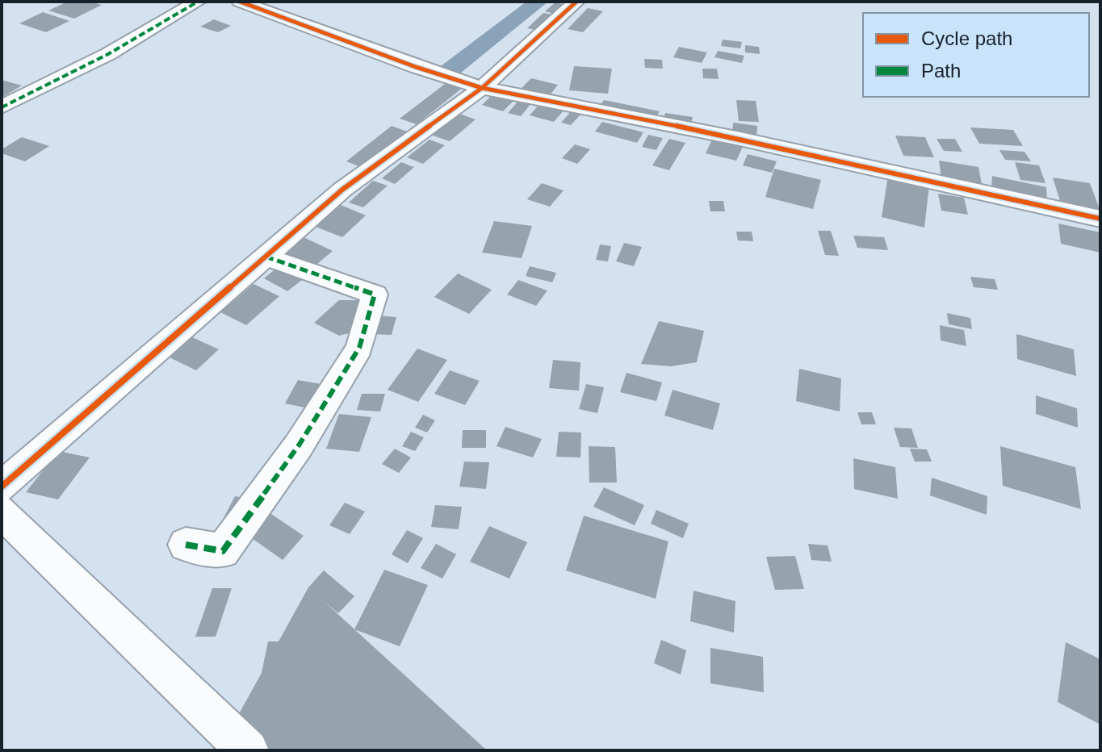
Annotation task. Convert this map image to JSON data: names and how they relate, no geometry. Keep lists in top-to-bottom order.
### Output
{
  "legend": ["Cycle path", "Path"]
}
